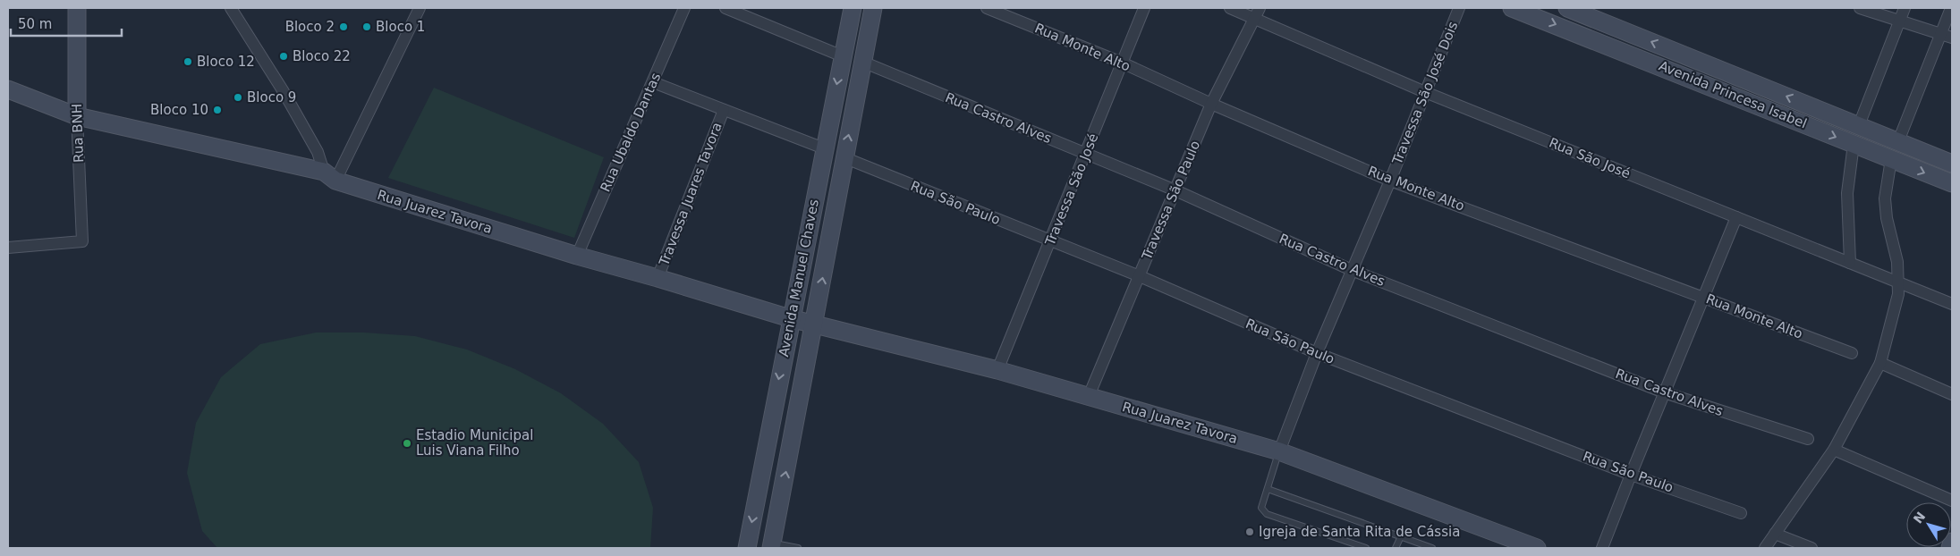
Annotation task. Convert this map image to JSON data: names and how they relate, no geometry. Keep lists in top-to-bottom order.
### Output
{
  "streets": {
    "street": [
      "Rua Monte Alto",
      "Travessa São José Dois",
      "Avenida Princesa Isabel",
      "Rua Castro Alves",
      "Rua Ubaldo Dantas",
      "Rua BNH",
      "Rua São José",
      "Travessa São José",
      "Travessa Juares Tavora",
      "Travessa São Paulo",
      "Rua São Paulo",
      "Rua Juarez Tavora",
      "Avenida Manuel Chaves"
    ]
  },
  "crossings": [
    ["Rua Monte Alto", "Travessa São José Dois"],
    ["Rua Monte Alto", "Travessa São José"],
    ["Rua Monte Alto", "Travessa São Paulo"],
    ["Travessa São José Dois", "Rua Castro Alves"],
    ["Travessa São José Dois", "Rua São José"],
    ["Travessa São José Dois", "Rua São Paulo"],
    ["Travessa São José Dois", "Rua Juarez Tavora"],
    ["Rua Castro Alves", "Travessa São José"],
    ["Rua Castro Alves", "Travessa São Paulo"],
    ["Rua Castro Alves", "Avenida Manuel Chaves"],
    ["Rua Ubaldo Dantas", "Rua Juarez Tavora"],
    ["Rua BNH", "Rua Juarez Tavora"],
    ["Rua São José", "Travessa São Paulo"],
    ["Travessa São José", "Rua São Paulo"],
    ["Travessa São José", "Rua Juarez Tavora"],
    ["Travessa Juares Tavora", "Rua Juarez Tavora"],
    ["Travessa São Paulo", "Rua São Paulo"],
    ["Travessa São Paulo", "Rua Juarez Tavora"],
    ["Rua São Paulo", "Avenida Manuel Chaves"],
    ["Rua Juarez Tavora", "Avenida Manuel Chaves"]
  ],
  "places": [
    "Bloco 2",
    "Bloco 1",
    "Bloco 22",
    "Bloco 12",
    "Bloco 9",
    "Bloco 10",
    "Estadio Municipal Luis Viana Filho",
    "Igreja de Santa Rita de Cássia"
  ],
  "scale_bar": "50 m",
  "north": "top left"
}
